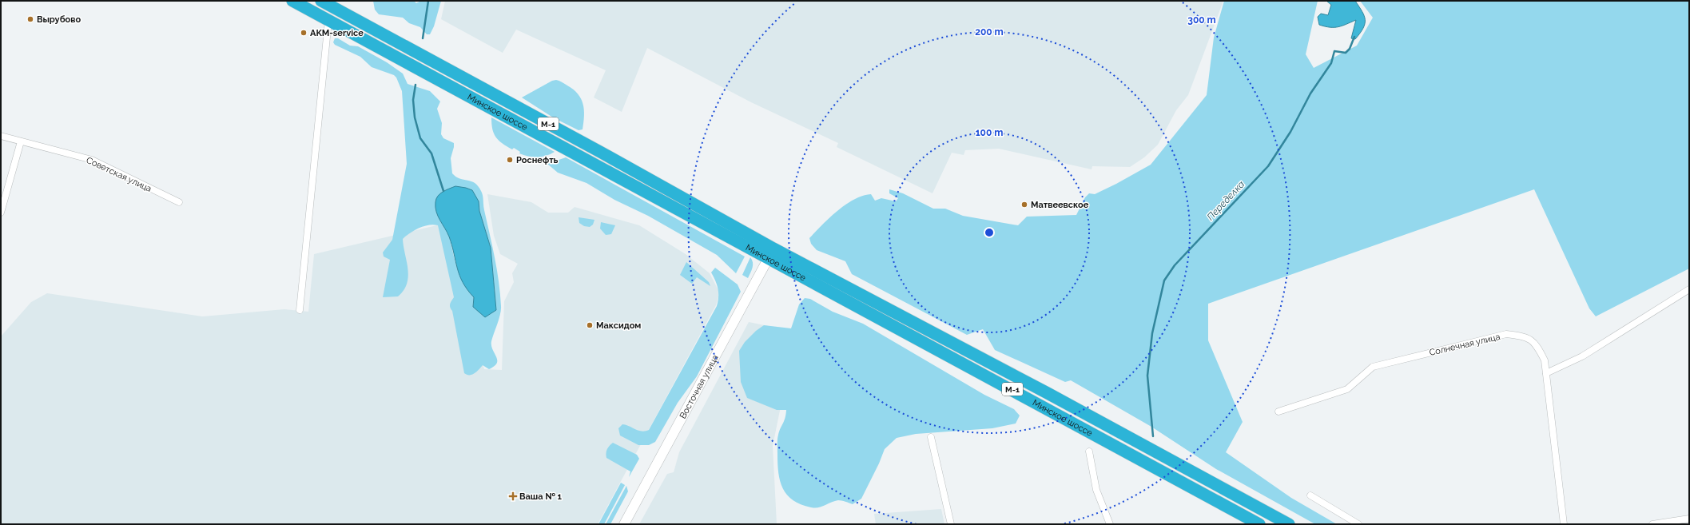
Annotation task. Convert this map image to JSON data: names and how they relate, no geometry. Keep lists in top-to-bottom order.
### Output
{
  "streets": {
    "highway": ["Минское шоссе", "М-1"],
    "street": ["Советская улица", "Солнечная улица", "Восточная улица"]
  },
  "crossings": [
    ["Минское шоссе", "Восточная улица"]
  ],
  "water": ["Переделка"],
  "places": {
    "other": [
      "Вырубово",
      "AKM-service",
      "Роснефть",
      "Матвеевское",
      "Максидом"
    ],
    "health": ["Ваша № 1"]
  },
  "rings": ["300 m", "200 m", "100 m"]
}
